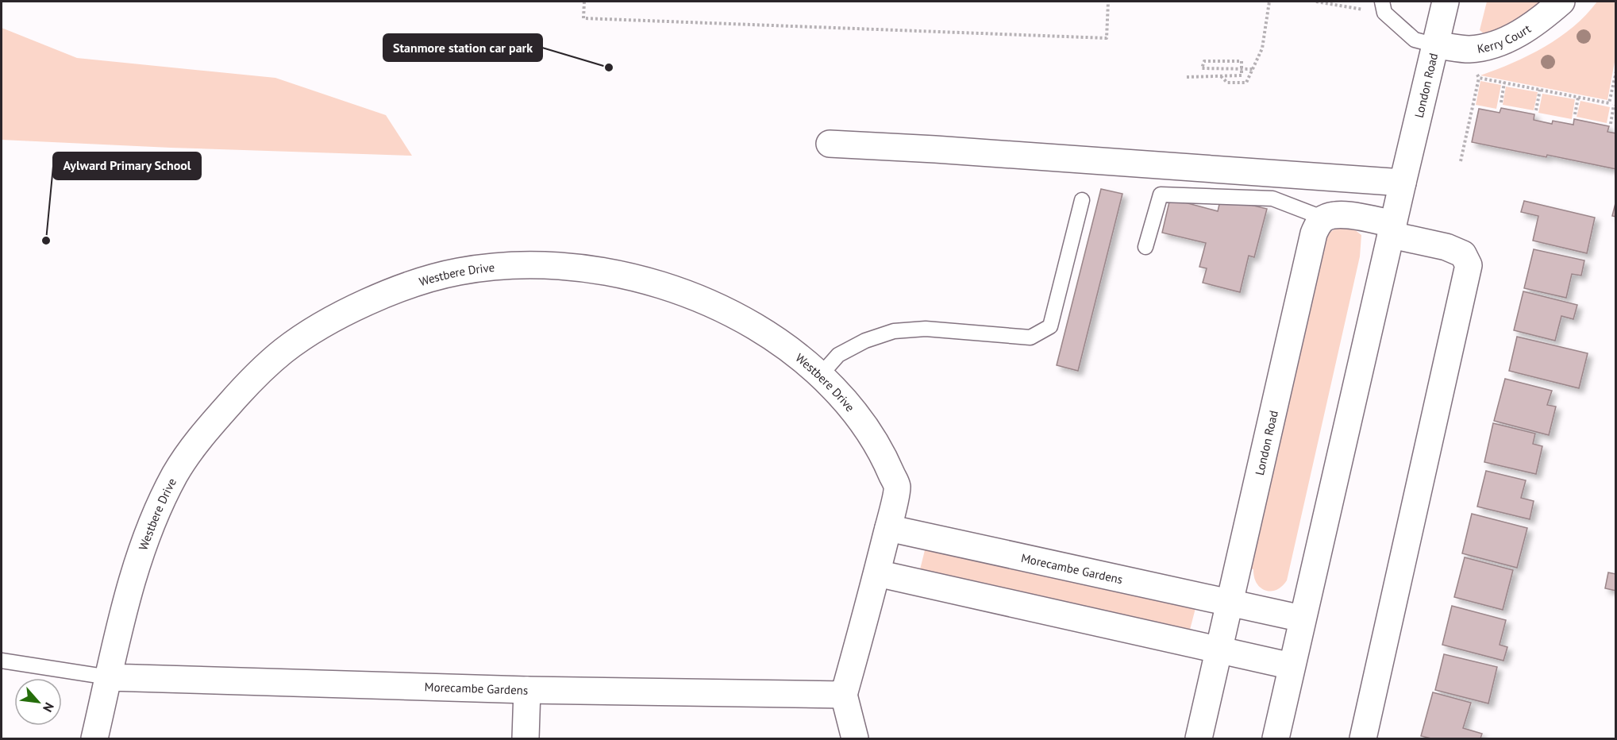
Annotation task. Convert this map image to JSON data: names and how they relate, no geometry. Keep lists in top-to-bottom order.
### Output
{
  "streets": {
    "street": [
      "Kerry Court",
      "London Road",
      "Westbere Drive",
      "Morecambe Gardens"
    ]
  },
  "crossings": [
    ["Kerry Court", "London Road"],
    ["London Road", "Morecambe Gardens"],
    ["Westbere Drive", "Morecambe Gardens"]
  ],
  "places": ["Stanmore station car park", "Aylward Primary School"],
  "north": "bottom right"
}
